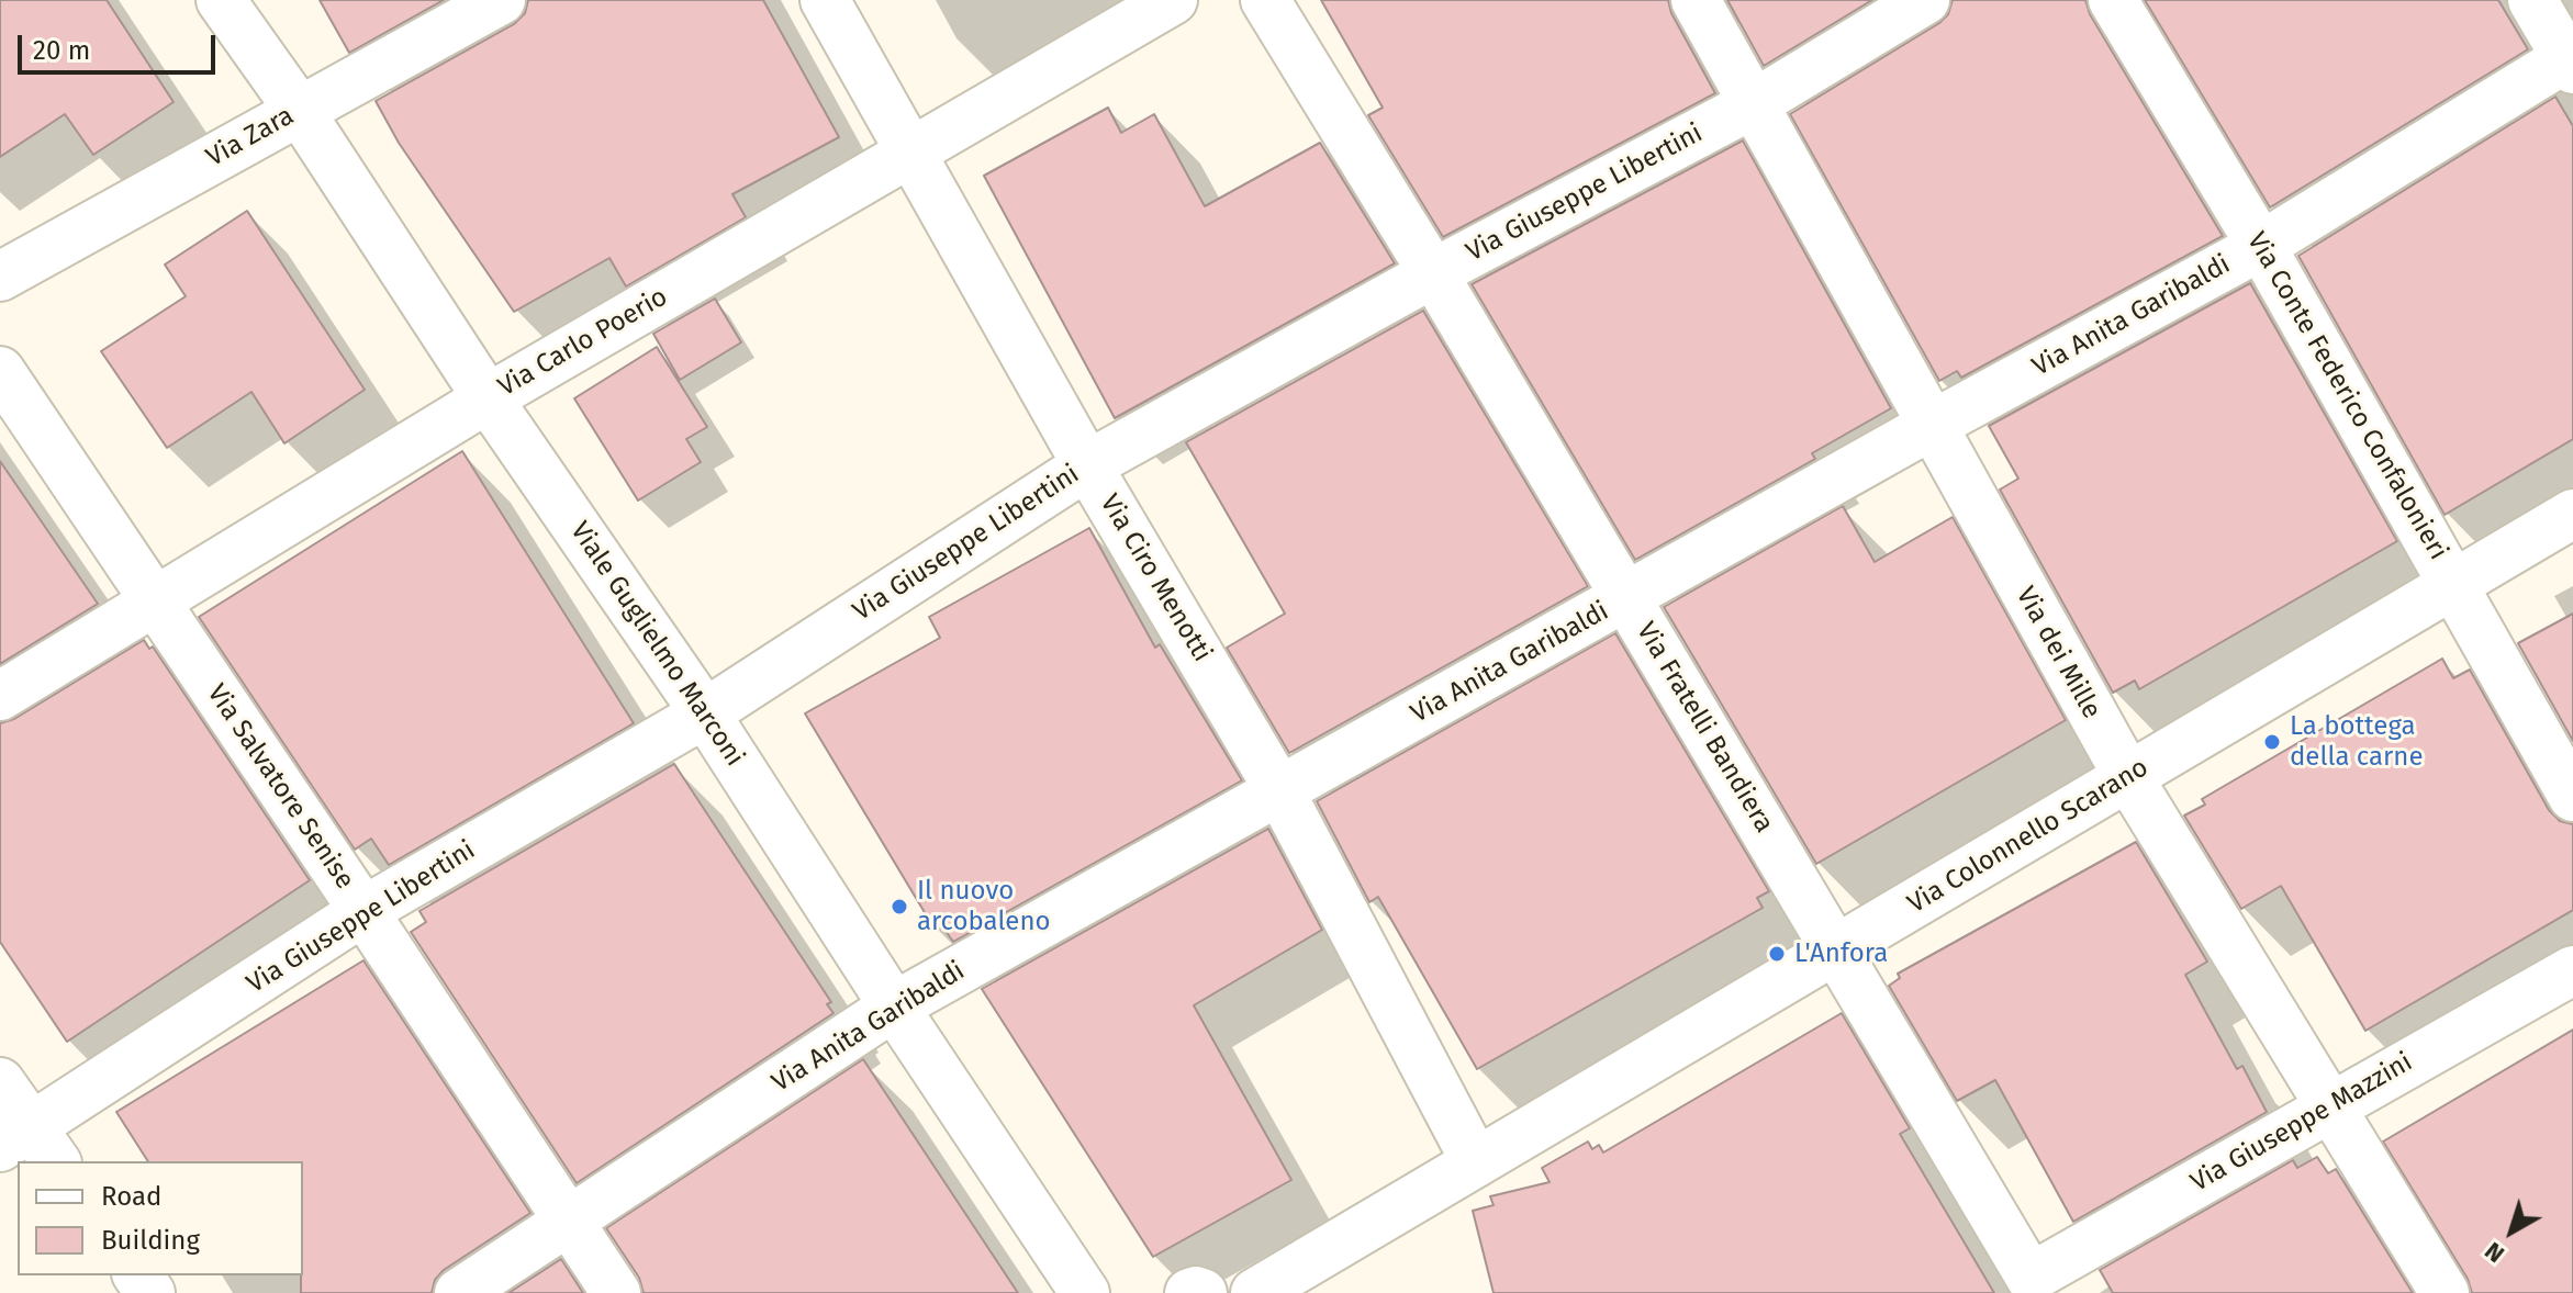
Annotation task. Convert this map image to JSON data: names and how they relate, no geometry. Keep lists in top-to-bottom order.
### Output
{
  "streets": {
    "street": [
      "Via Zara",
      "Via Giuseppe Libertini",
      "Via Anita Garibaldi",
      "Via Carlo Poerio",
      "Via Conte Federico Confalonieri",
      "Via Ciro Menotti",
      "Viale Guglielmo Marconi",
      "Via dei Mille",
      "Via Fratelli Bandiera",
      "Via Salvatore Senise",
      "Via Colonnello Scarano",
      "Via Giuseppe Mazzini"
    ]
  },
  "crossings": [
    ["Via Zara", "Viale Guglielmo Marconi"],
    ["Via Giuseppe Libertini", "Via Ciro Menotti"],
    ["Via Giuseppe Libertini", "Viale Guglielmo Marconi"],
    ["Via Giuseppe Libertini", "Via dei Mille"],
    ["Via Giuseppe Libertini", "Via Fratelli Bandiera"],
    ["Via Giuseppe Libertini", "Via Salvatore Senise"],
    ["Via Anita Garibaldi", "Via Conte Federico Confalonieri"],
    ["Via Anita Garibaldi", "Via Ciro Menotti"],
    ["Via Anita Garibaldi", "Viale Guglielmo Marconi"],
    ["Via Anita Garibaldi", "Via dei Mille"],
    ["Via Anita Garibaldi", "Via Fratelli Bandiera"],
    ["Via Anita Garibaldi", "Via Salvatore Senise"],
    ["Via Carlo Poerio", "Via Ciro Menotti"],
    ["Via Carlo Poerio", "Viale Guglielmo Marconi"],
    ["Via Carlo Poerio", "Via Salvatore Senise"],
    ["Via Conte Federico Confalonieri", "Via Colonnello Scarano"],
    ["Via Ciro Menotti", "Via Colonnello Scarano"],
    ["Via dei Mille", "Via Colonnello Scarano"],
    ["Via dei Mille", "Via Giuseppe Mazzini"],
    ["Via Fratelli Bandiera", "Via Colonnello Scarano"],
    ["Via Fratelli Bandiera", "Via Giuseppe Mazzini"]
  ],
  "places": ["La bottega della carne", "Il nuovo arcobaleno", "L'Anfora"],
  "legend": ["Road", "Building"],
  "scale_bar": "20 m",
  "north": "bottom left"
}
